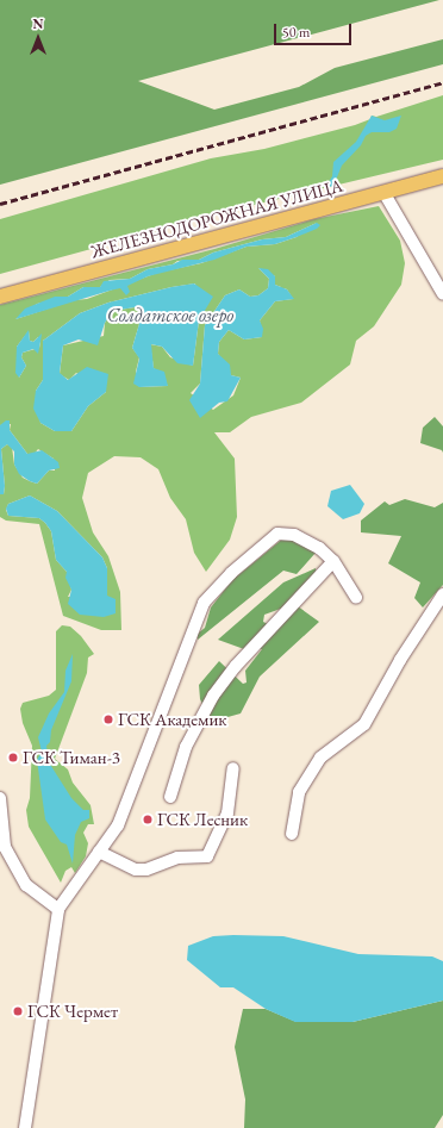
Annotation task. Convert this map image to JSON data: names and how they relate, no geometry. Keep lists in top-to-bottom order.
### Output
{
  "streets": {
    "main road": ["ЖЕЛЕЗНОДОРОЖНАЯ УЛИЦА"]
  },
  "water": ["Солдатское озеро"],
  "places": [
    "ГСК Академик",
    "ГСК Тиман-3",
    "ГСК Лесник",
    "ГСК Чермет"
  ],
  "scale_bar": "50 m",
  "north": "top"
}
